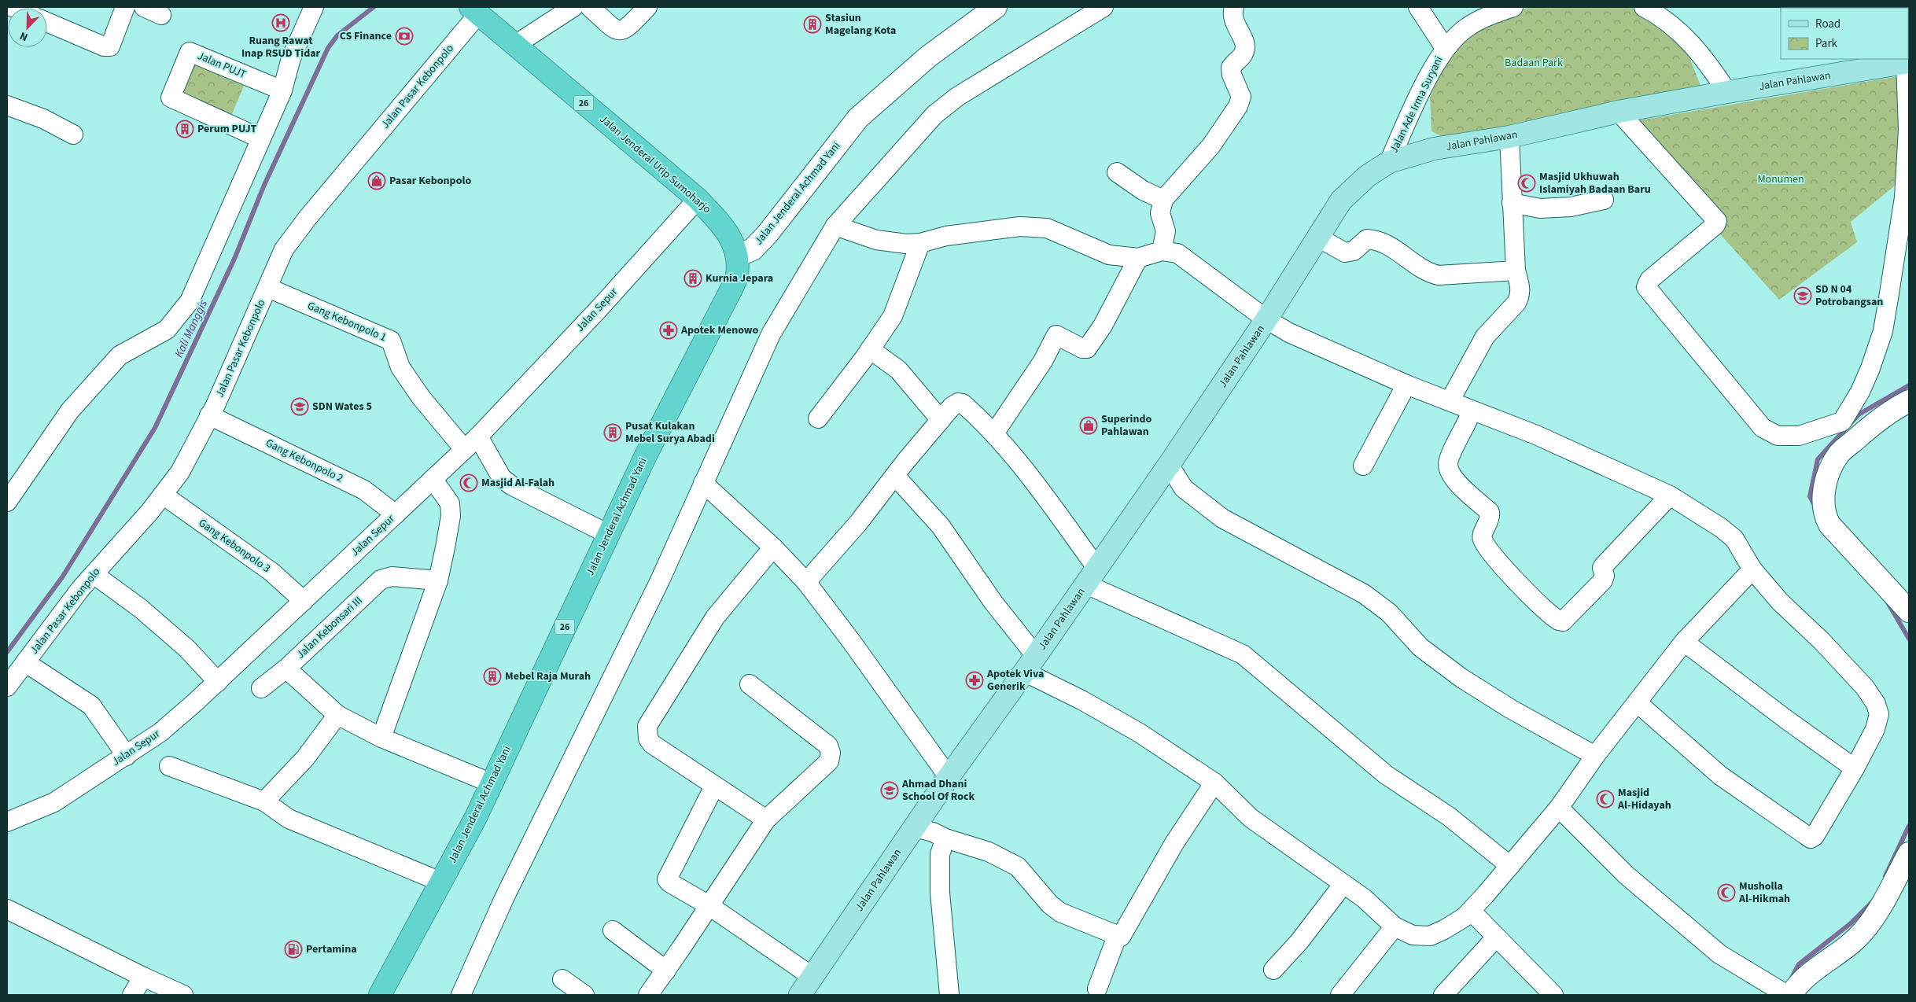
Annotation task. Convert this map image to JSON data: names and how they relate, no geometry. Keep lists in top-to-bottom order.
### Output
{
  "streets": {
    "highway": ["26", "Jalan Jenderal Urip Sumoharjo", "Jalan Jenderal Achmad Yani"],
    "main road": ["Jalan Pahlawan"],
    "street": [
      "Jalan PUJT",
      "Jalan Pasar Kebonpolo",
      "Jalan Ade Irma Suryani",
      "Jalan Sepur",
      "Gang Kebonpolo 1",
      "Gang Kebonpolo 2",
      "Gang Kebonpolo 3",
      "Jalan Kebonsari III"
    ]
  },
  "crossings": [
    ["Jalan Pahlawan", "Jalan Ade Irma Suryani"],
    ["Jalan Pasar Kebonpolo", "Jalan Jenderal Urip Sumoharjo"],
    ["Jalan Pasar Kebonpolo", "Gang Kebonpolo 1"],
    ["Jalan Pasar Kebonpolo", "Gang Kebonpolo 2"],
    ["Jalan Pasar Kebonpolo", "Gang Kebonpolo 3"],
    ["Jalan Jenderal Urip Sumoharjo", "Jalan Jenderal Achmad Yani"],
    ["Jalan Jenderal Urip Sumoharjo", "Jalan Sepur"],
    ["Jalan Sepur", "Gang Kebonpolo 1"],
    ["Jalan Sepur", "Gang Kebonpolo 2"],
    ["Jalan Sepur", "Gang Kebonpolo 3"]
  ],
  "water": ["Kali Manggis"],
  "parks": ["Badaan Park", "Monumen"],
  "places": {
    "hospital": ["Ruang Rawat Inap RSUD Tidar"],
    "building": [
      "Stasiun Magelang Kota",
      "Perum PUJT",
      "Kurnia Jepara",
      "Pusat Kulakan Mebel Surya Abadi",
      "Mebel Raja Murah"
    ],
    "bank": ["CS Finance"],
    "shop": ["Pasar Kebonpolo", "Superindo Pahlawan"],
    "mosque": [
      "Masjid Ukhuwah Islamiyah Badaan Baru",
      "Masjid Al-Falah",
      "Masjid Al-Hidayah",
      "Musholla Al-Hikmah"
    ],
    "school or university": ["SD N 04 Potrobangsan", "SDN Wates 5", "Ahmad Dhani School Of Rock"],
    "pharmacy": ["Apotek Menowo", "Apotek Viva Generik"],
    "fuel station": ["Pertamina"]
  },
  "legend": ["Road", "Park"],
  "north": "bottom left"
}
